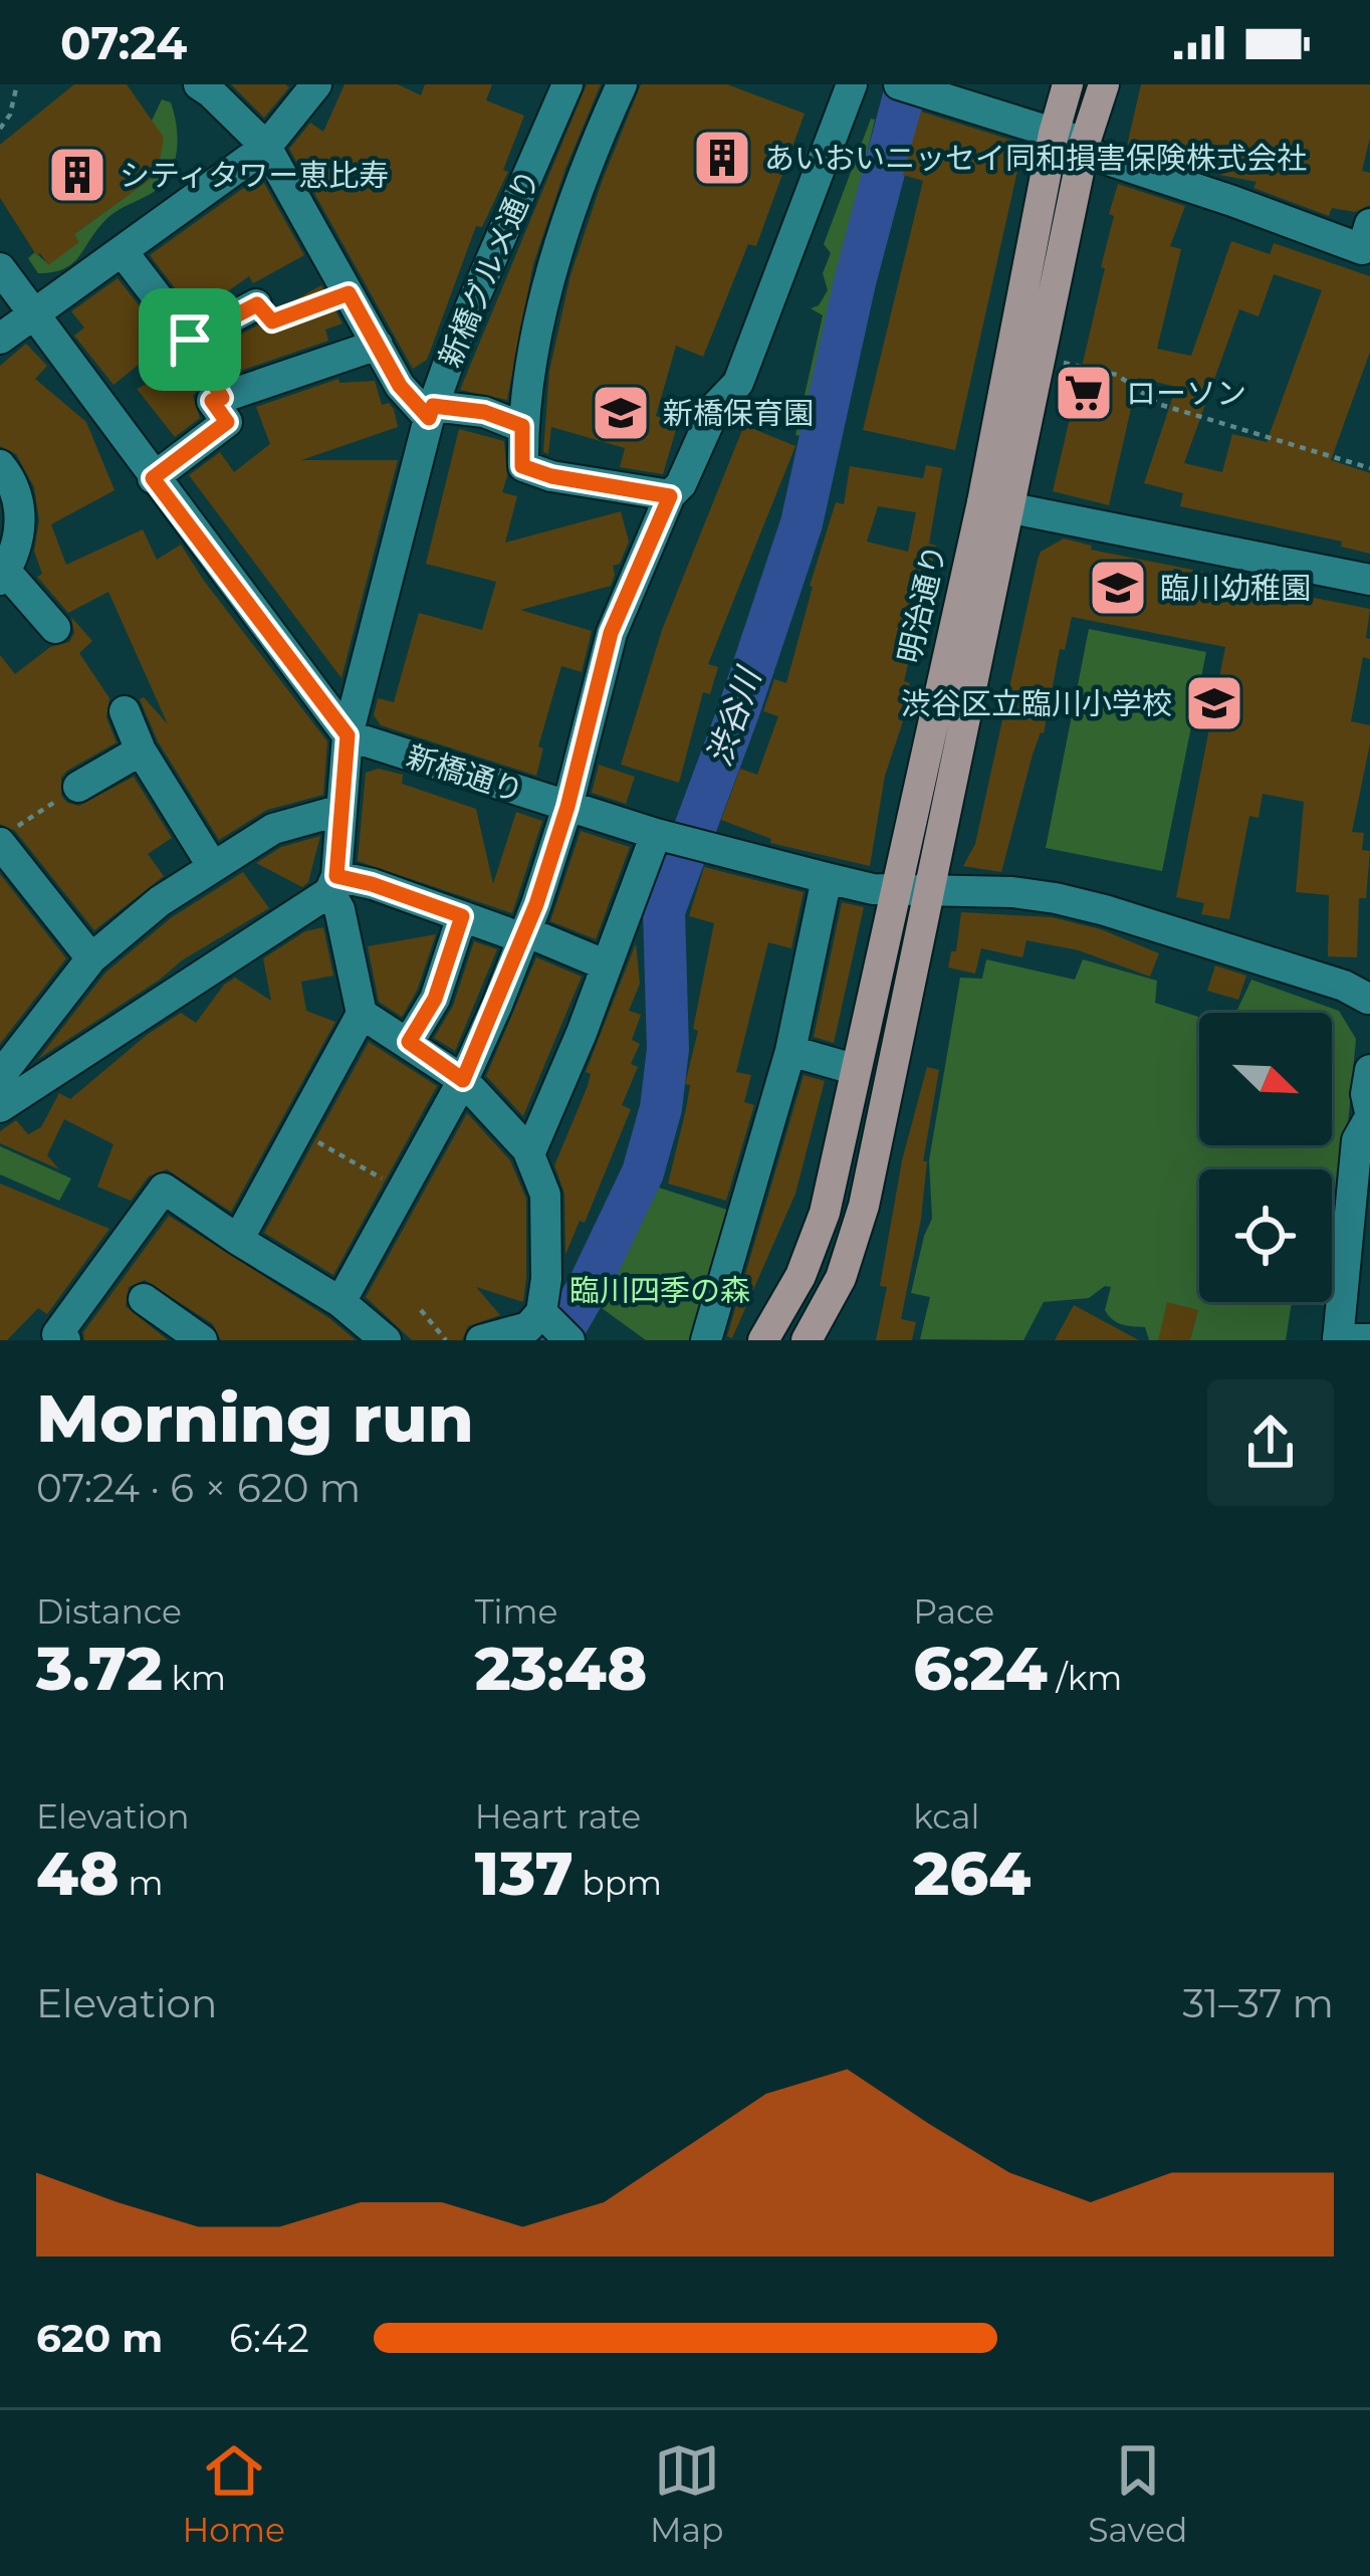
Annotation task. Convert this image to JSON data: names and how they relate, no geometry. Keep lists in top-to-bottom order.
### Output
{
  "streets": {
    "main road": ["明治通り"],
    "street": ["新橋グルメ通り", "新橋通り"]
  },
  "crossings": [
    ["新橋グルメ通り", "新橋通り"]
  ],
  "water": ["渋谷川"],
  "parks": ["臨川四季の森"],
  "places": {
    "building": ["あいおいニッセイ同和損害保険株式会社", "シティタワー恵比寿"],
    "supermarket": ["ローソン"],
    "school or university": ["新橋保育園", "臨川幼稚園", "渋谷区立臨川小学校"]
  },
  "north": "bottom right",
  "page": {
    "status": "07:24",
    "heading": ["Morning run", "07:24 · 6 × 620 m"],
    "stats": [
      ["Distance", "3.72 km"],
      ["Time", "23:48"],
      ["Pace", "6:24 /km"],
      ["Elevation", "48 m"],
      ["Heart rate", "137 bpm"],
      ["kcal", "264"]
    ],
    "chart": ["Elevation", "31–37 m"],
    "list": [
      {
        "name": "620 m",
        "note": "6:42"
      }
    ],
    "tabs": ["Home", "Map", "Saved"]
  }
}
